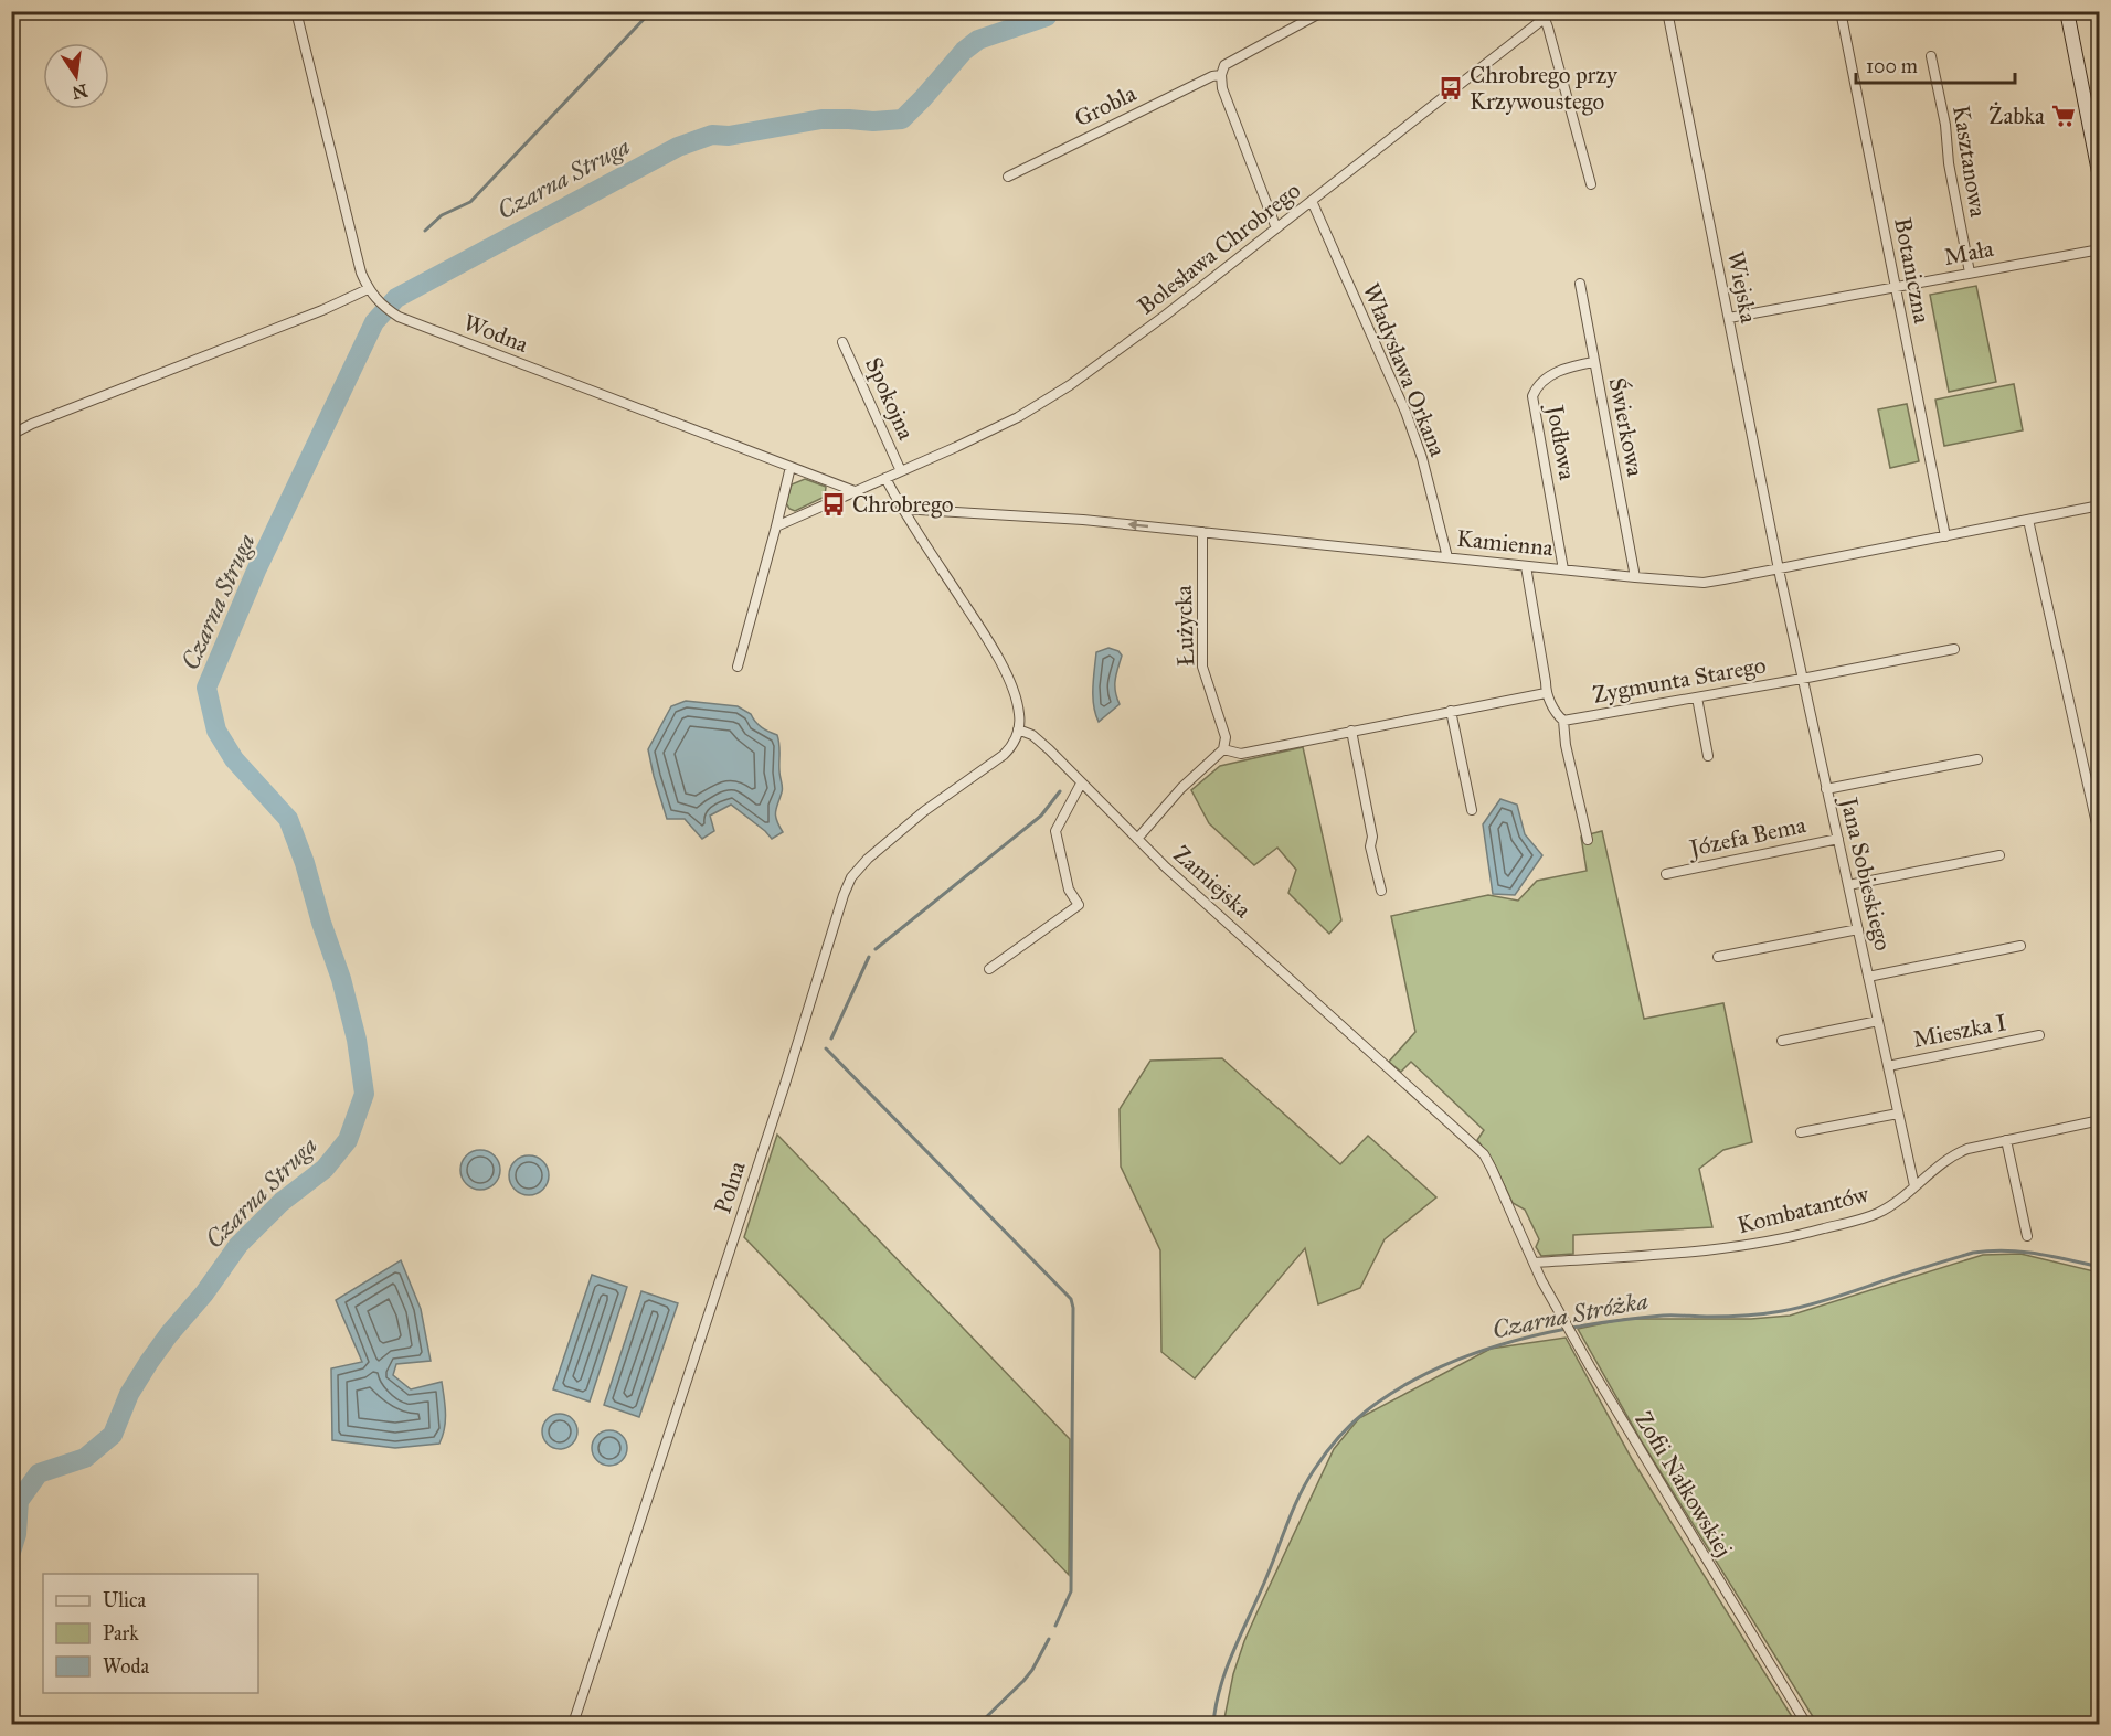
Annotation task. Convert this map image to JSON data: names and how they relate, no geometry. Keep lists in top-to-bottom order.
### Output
{
  "streets": {
    "street": [
      "Grobla",
      "Kasztanowa",
      "Bolesława Chrobrego",
      "Mała",
      "Botaniczna",
      "Wiejska",
      "Wodna",
      "Władysława Orkana",
      "Spokojna",
      "Świerkowa",
      "Jodłowa",
      "Kamienna",
      "Łużycka",
      "Zygmunta Starego",
      "Józefa Bema",
      "Jana Sobieskiego",
      "Zamiejska",
      "Mieszka I",
      "Polna",
      "Kombatantów",
      "Zofii Nałkowskiej"
    ]
  },
  "crossings": [
    ["Kasztanowa", "Mała"],
    ["Bolesława Chrobrego", "Władysława Orkana"],
    ["Bolesława Chrobrego", "Spokojna"],
    ["Mała", "Botaniczna"],
    ["Mała", "Wiejska"],
    ["Botaniczna", "Kamienna"],
    ["Wiejska", "Kamienna"],
    ["Wiejska", "Jana Sobieskiego"],
    ["Władysława Orkana", "Kamienna"],
    ["Świerkowa", "Jodłowa"],
    ["Świerkowa", "Kamienna"],
    ["Jodłowa", "Kamienna"],
    ["Kamienna", "Łużycka"],
    ["Kamienna", "Zygmunta Starego"],
    ["Kamienna", "Jana Sobieskiego"],
    ["Zygmunta Starego", "Jana Sobieskiego"],
    ["Józefa Bema", "Jana Sobieskiego"],
    ["Jana Sobieskiego", "Mieszka I"],
    ["Jana Sobieskiego", "Kombatantów"],
    ["Zamiejska", "Polna"],
    ["Zamiejska", "Kombatantów"],
    ["Zamiejska", "Zofii Nałkowskiej"],
    ["Kombatantów", "Zofii Nałkowskiej"]
  ],
  "water": ["Czarna Struga", "Czarna Stróżka"],
  "places": {
    "bus stop": ["Chrobrego przy Krzywoustego", "Chrobrego"],
    "supermarket": ["Żabka"]
  },
  "legend": ["Ulica", "Park", "Woda"],
  "scale_bar": "100 m",
  "north": "bottom"
}
